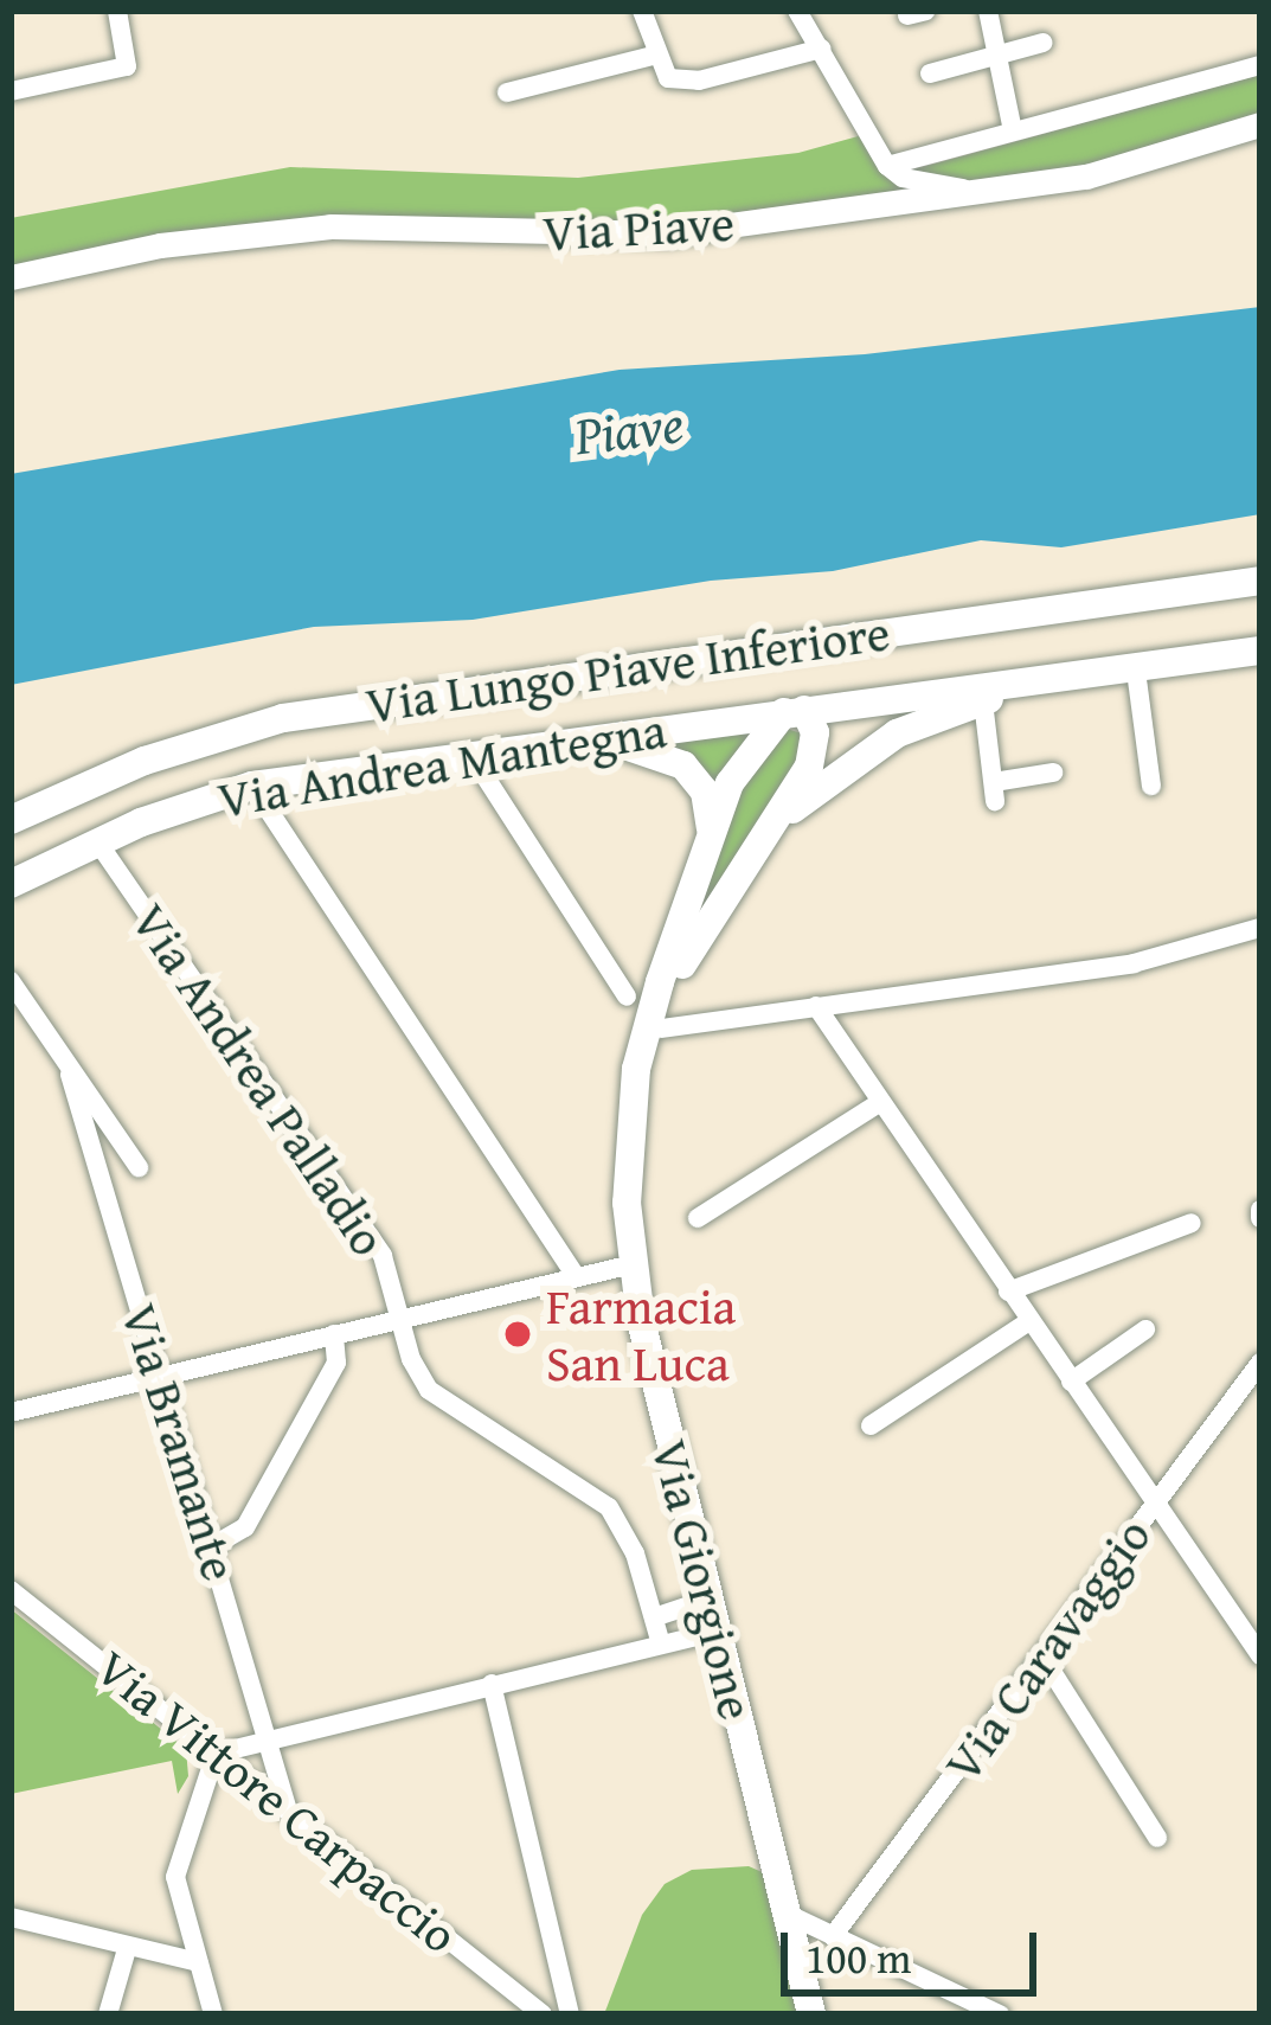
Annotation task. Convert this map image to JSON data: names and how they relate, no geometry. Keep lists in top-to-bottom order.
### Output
{
  "streets": {
    "main road": ["Via Lungo Piave Inferiore", "Via Andrea Mantegna", "Via Giorgione"],
    "street": [
      "Via Piave",
      "Via Andrea Palladio",
      "Via Bramante",
      "Via Caravaggio",
      "Via Vittore Carpaccio"
    ]
  },
  "crossings": [
    ["Via Andrea Mantegna", "Via Andrea Palladio"],
    ["Via Andrea Mantegna", "Via Giorgione"],
    ["Via Bramante", "Via Vittore Carpaccio"]
  ],
  "water": ["Piave"],
  "places": ["Farmacia San Luca"],
  "scale_bar": "100 m"
}
